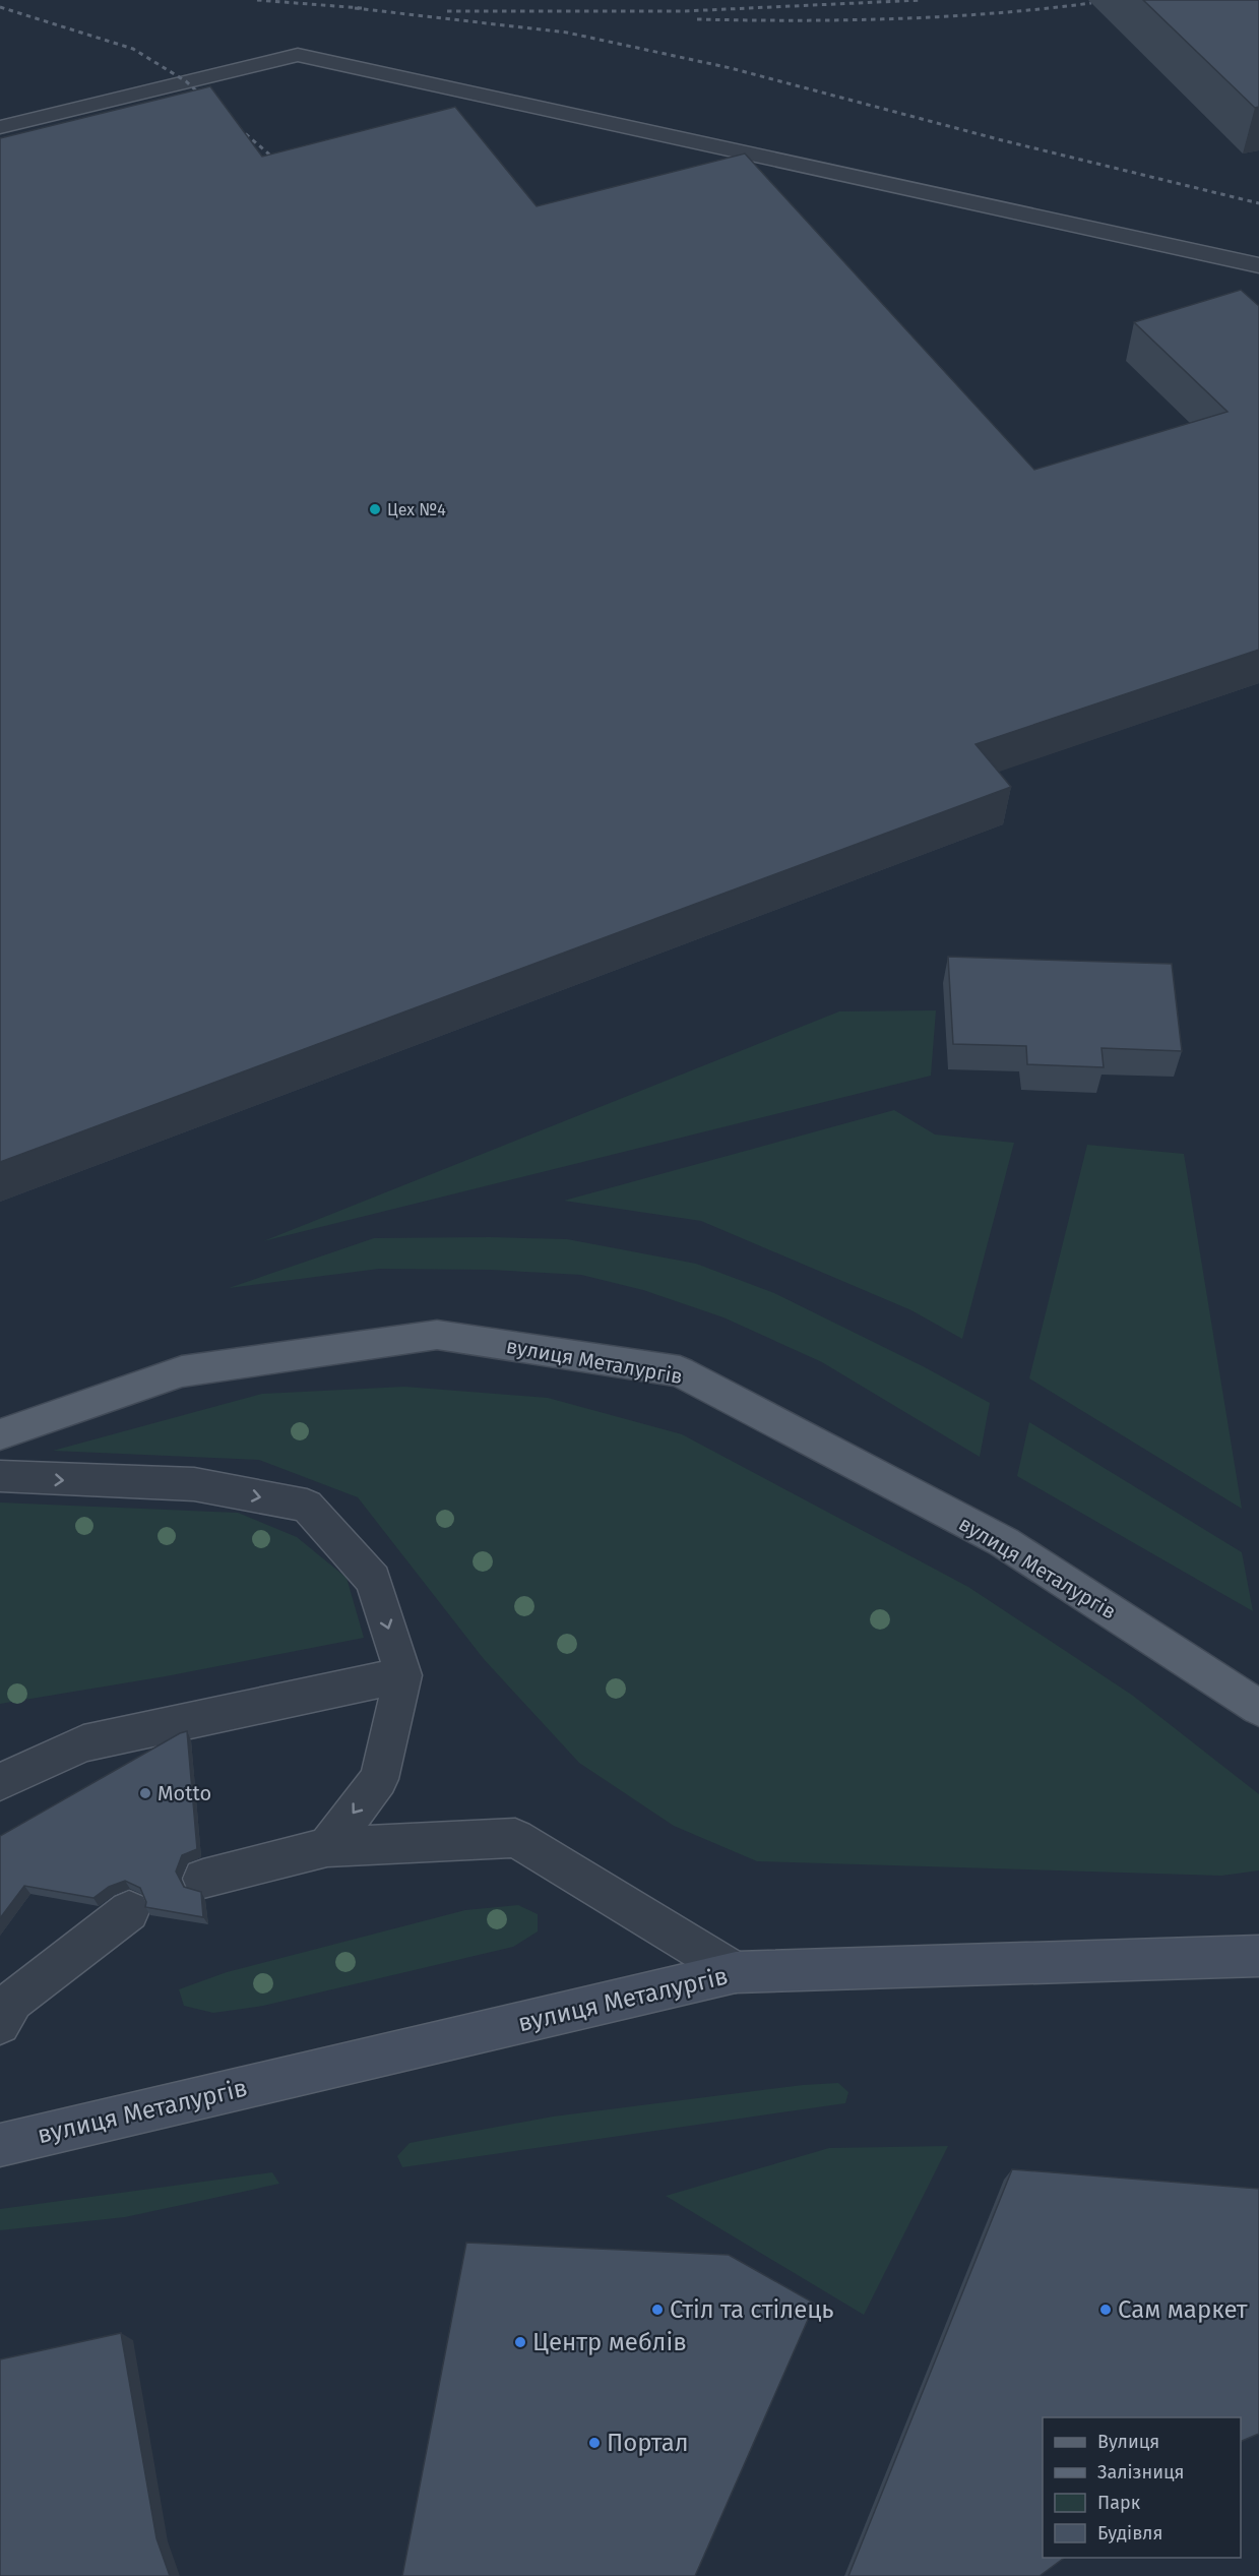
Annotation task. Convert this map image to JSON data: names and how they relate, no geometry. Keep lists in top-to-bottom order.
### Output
{
  "streets": {
    "main road": ["вулиця Металургів"]
  },
  "places": [
    "Цех №4",
    "Motto",
    "Стіл та стілець",
    "Сам маркет",
    "Центр меблів",
    "Портал"
  ],
  "legend": [
    "Вулиця",
    "Залізниця",
    "Парк",
    "Будівля"
  ]
}
